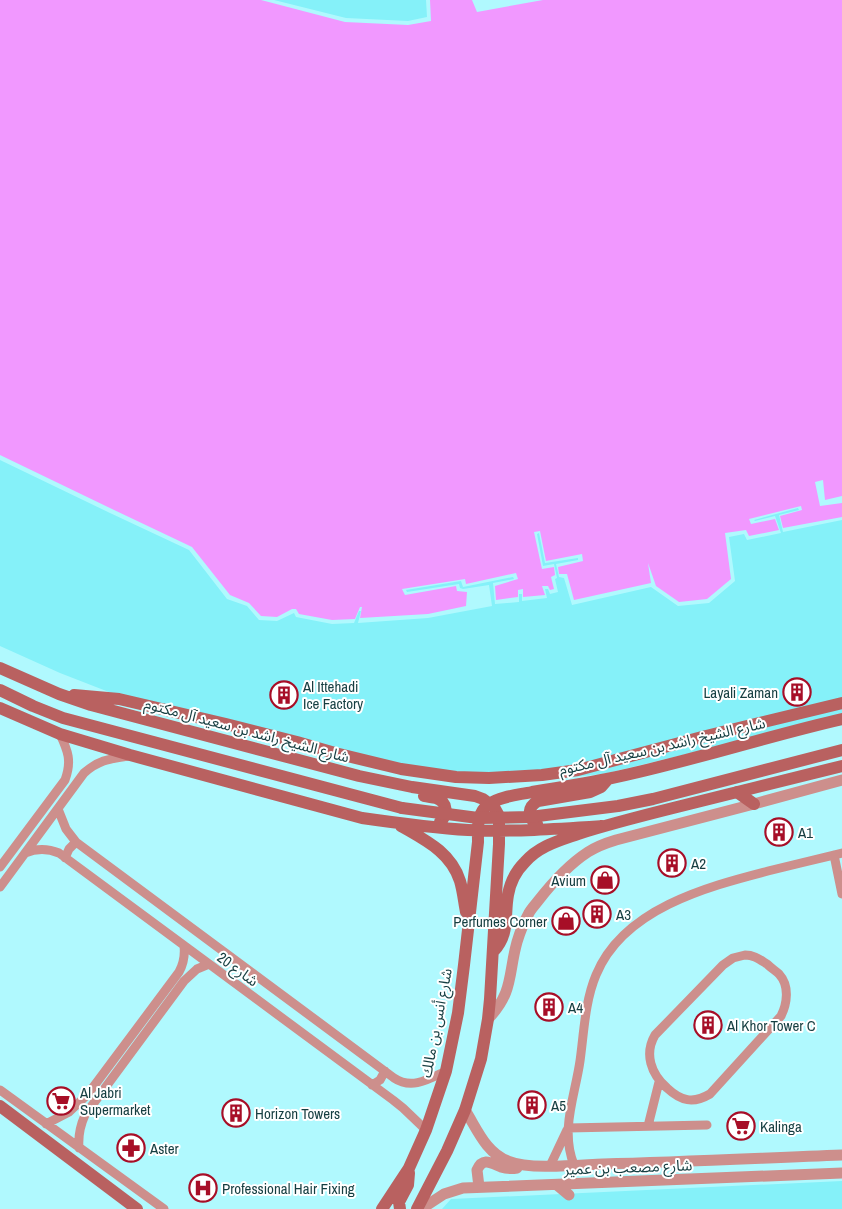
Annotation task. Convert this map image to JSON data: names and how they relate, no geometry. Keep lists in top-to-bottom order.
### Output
{
  "streets": {
    "main road": ["شارع الشيخ راشد بن سعيد آل مكتوم", "شارع أنس بن مالك"],
    "street": ["شارع 20", "شارع مصعب بن عمير"]
  },
  "crossings": [
    ["شارع 20", "شارع أنس بن مالك"]
  ],
  "places": {
    "building": [
      "Layali Zaman",
      "Al Ittehadi Ice Factory",
      "A1",
      "A2",
      "A3",
      "A4",
      "Al Khor Tower C",
      "A5",
      "Horizon Towers"
    ],
    "shop": ["Avium", "Perfumes Corner"],
    "supermarket": ["Al Jabri Supermarket", "Kalinga"],
    "pharmacy": ["Aster"],
    "hospital": ["Professional Hair Fixing"]
  }
}
